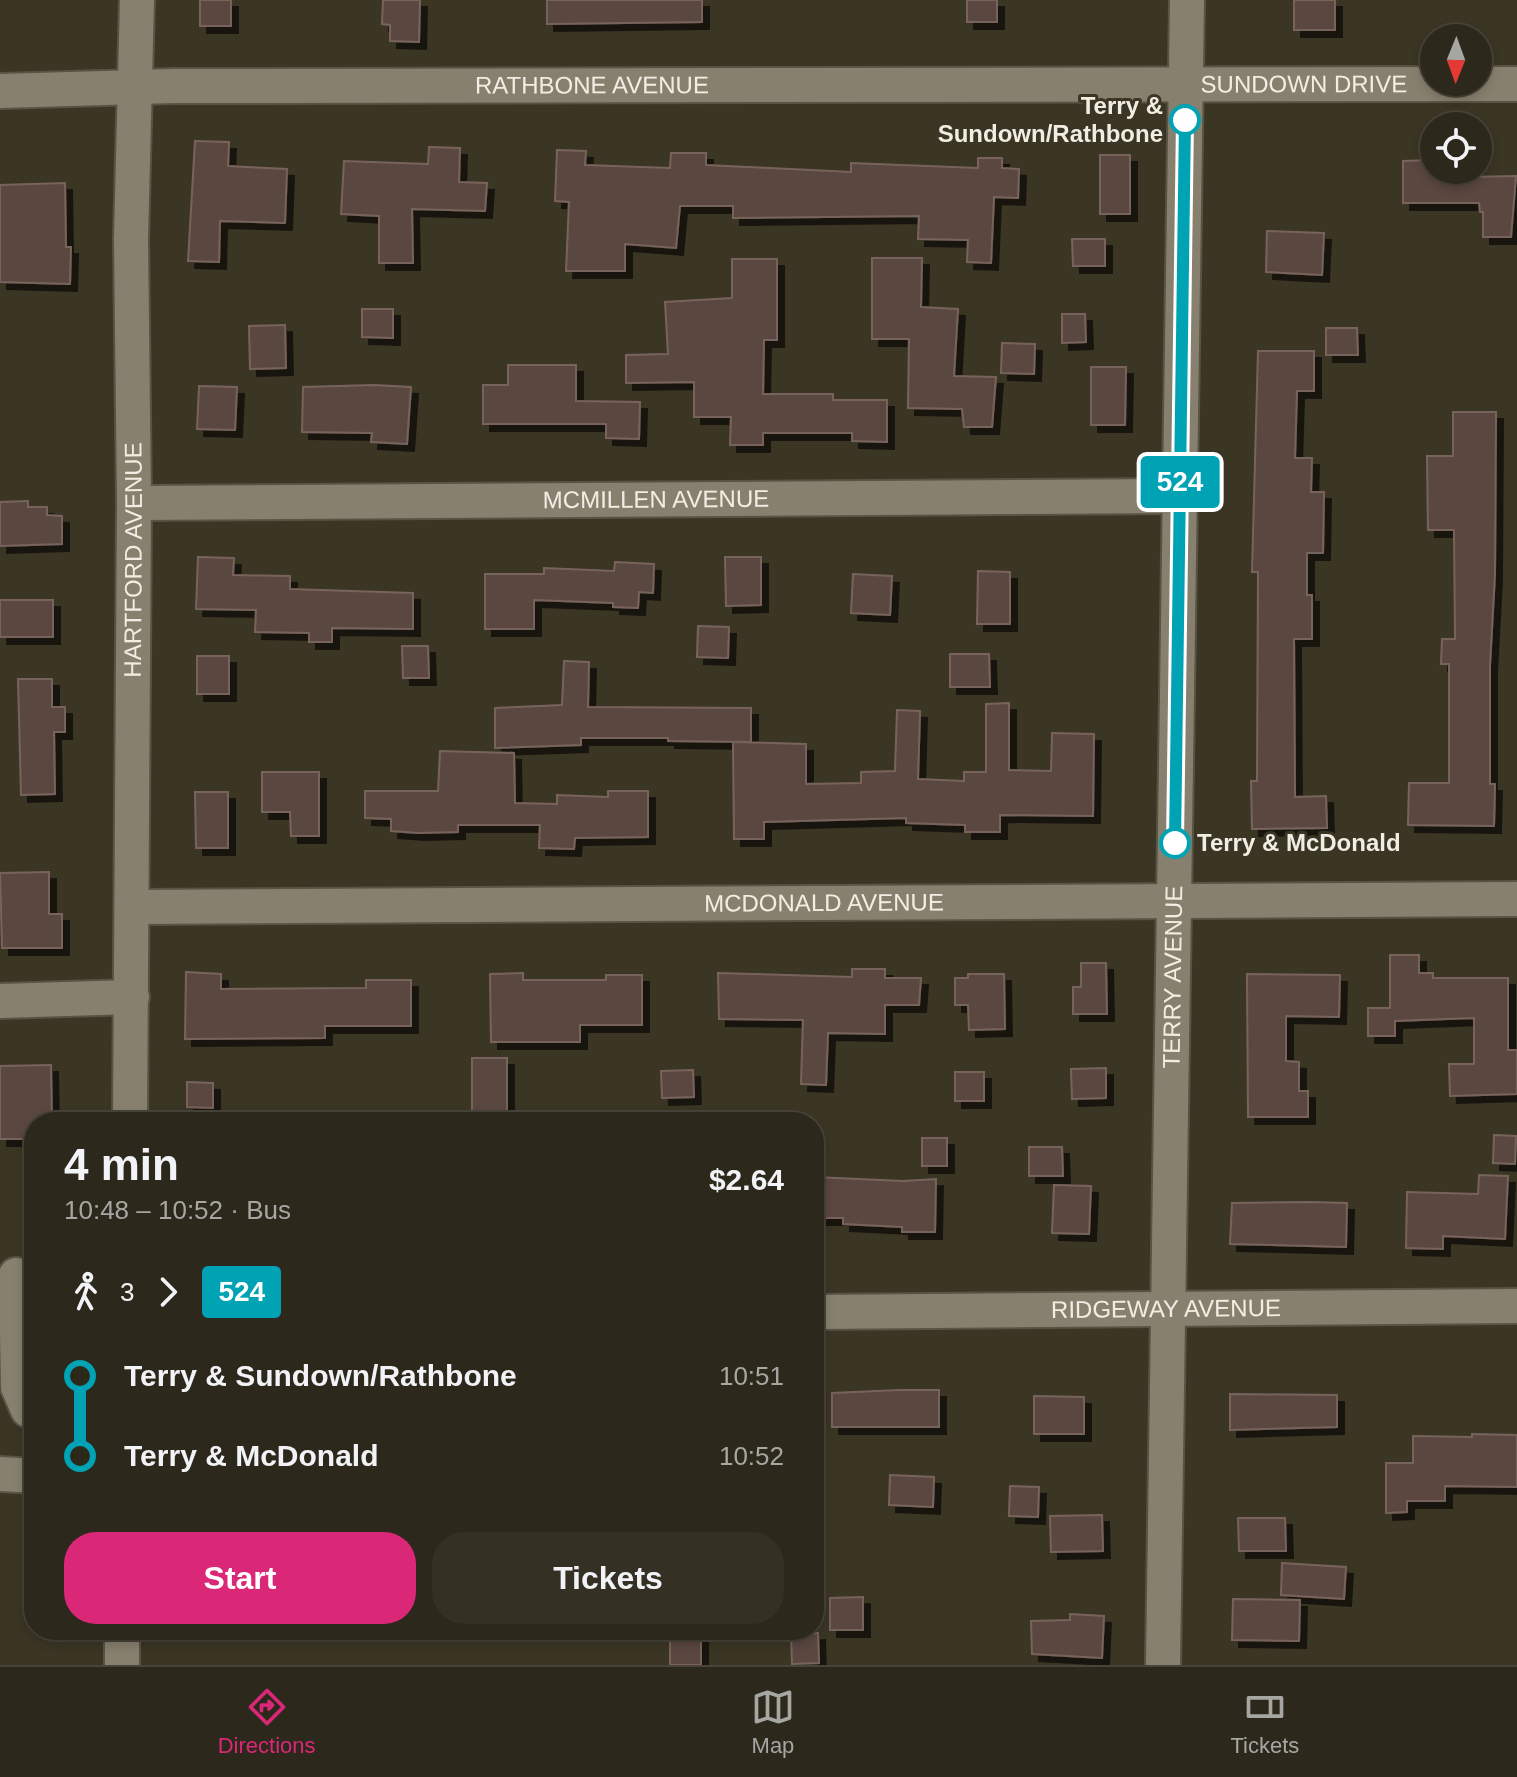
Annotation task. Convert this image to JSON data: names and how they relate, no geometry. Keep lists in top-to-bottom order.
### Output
{
  "streets": {
    "street": [
      "SUNDOWN DRIVE",
      "RATHBONE AVENUE",
      "MCMILLEN AVENUE",
      "HARTFORD AVENUE",
      "MCDONALD AVENUE",
      "TERRY AVENUE",
      "RIDGEWAY AVENUE"
    ]
  },
  "crossings": [
    ["SUNDOWN DRIVE", "RATHBONE AVENUE"],
    ["SUNDOWN DRIVE", "TERRY AVENUE"],
    ["RATHBONE AVENUE", "HARTFORD AVENUE"],
    ["RATHBONE AVENUE", "TERRY AVENUE"],
    ["MCMILLEN AVENUE", "HARTFORD AVENUE"],
    ["MCMILLEN AVENUE", "TERRY AVENUE"],
    ["HARTFORD AVENUE", "MCDONALD AVENUE"],
    ["MCDONALD AVENUE", "TERRY AVENUE"],
    ["TERRY AVENUE", "RIDGEWAY AVENUE"]
  ],
  "places": ["Terry & Sundown/Rathbone", "Terry & McDonald"],
  "lines": ["bus line 524"],
  "north": "bottom",
  "page": {
    "on_map": "524",
    "heading": ["4 min", "10:48 – 10:52 · Bus", "$2.64"],
    "legs": ["3", "524"],
    "list": [
      {
        "name": "Terry & Sundown/Rathbone",
        "value": "10:51"
      },
      {
        "name": "Terry & McDonald",
        "value": "10:52"
      }
    ],
    "buttons": ["Start", "Tickets"],
    "tabs": ["Directions", "Map", "Tickets"]
  }
}
